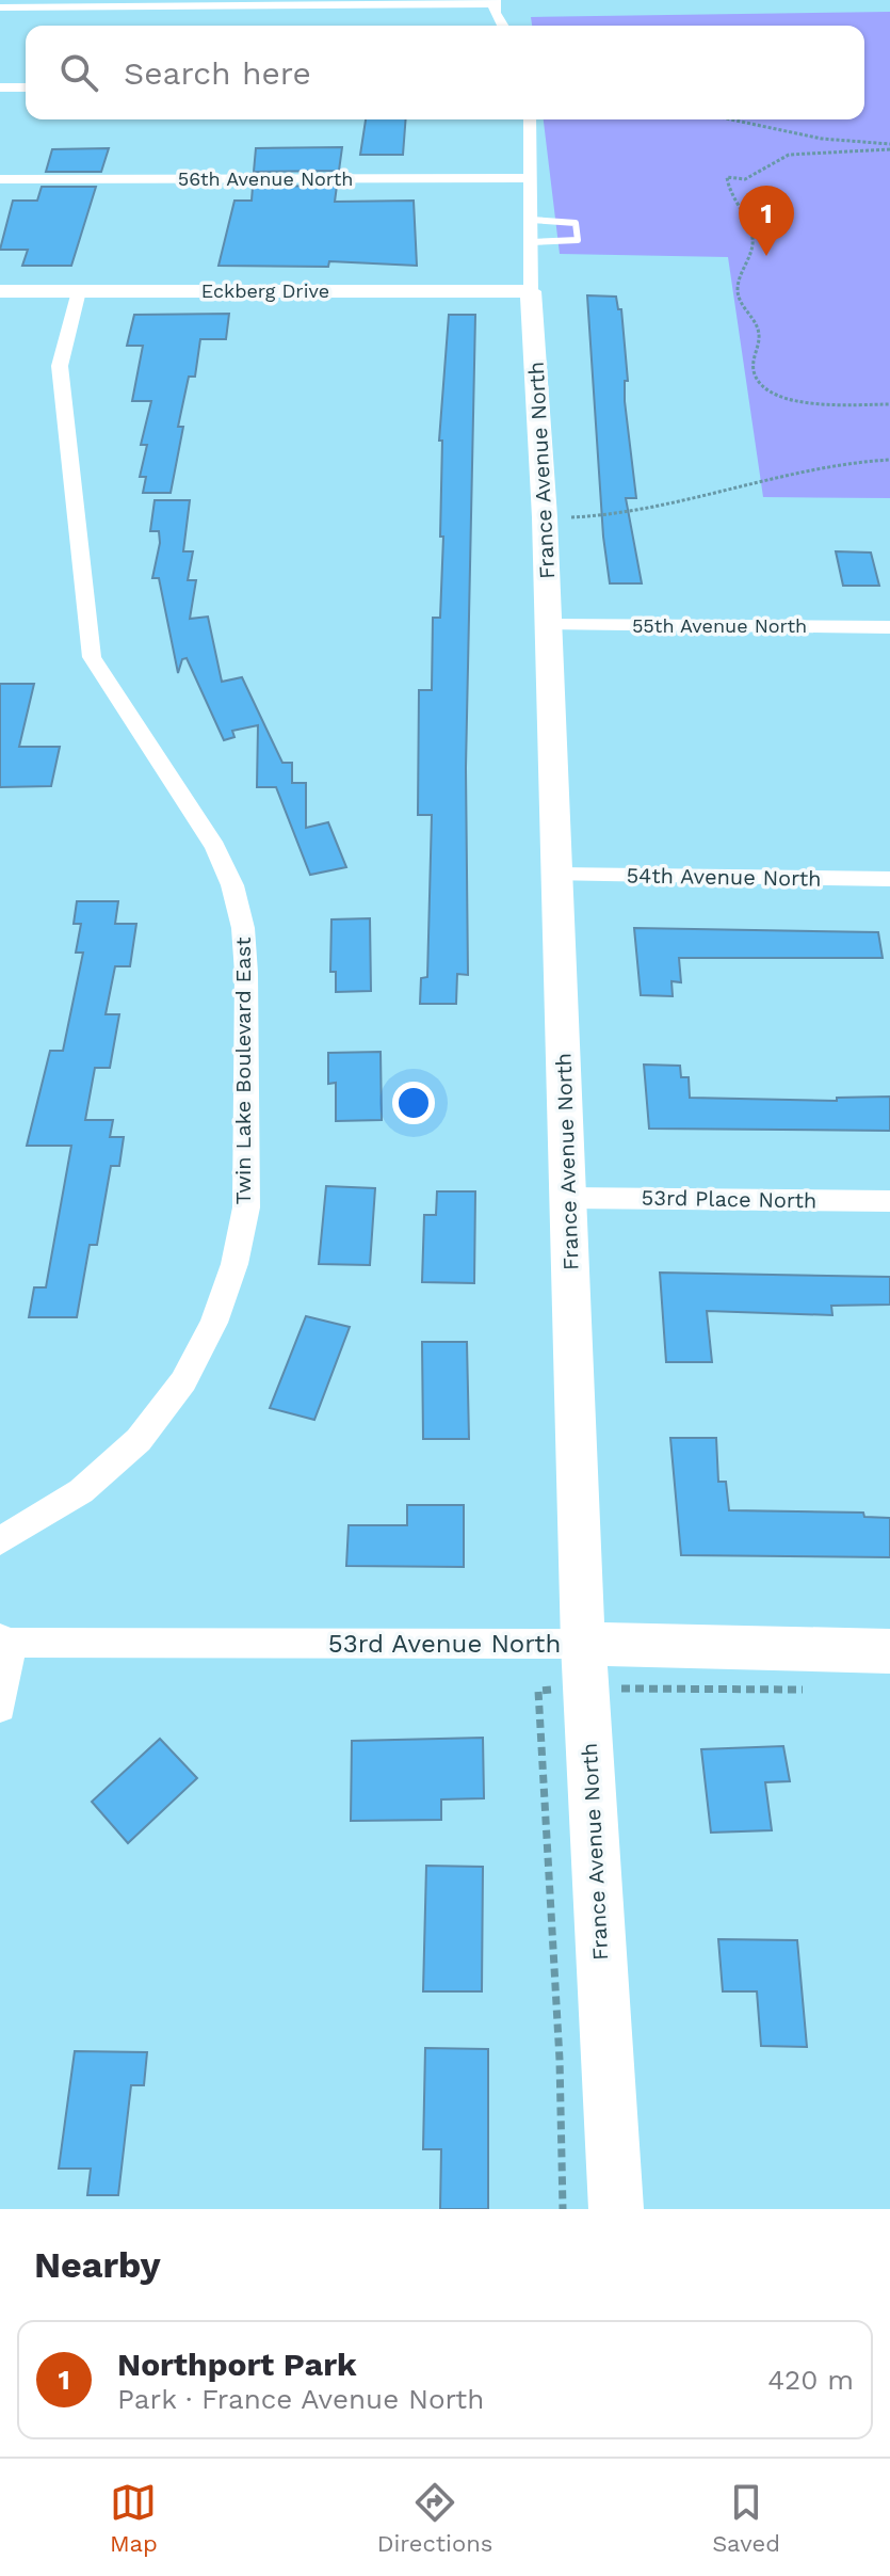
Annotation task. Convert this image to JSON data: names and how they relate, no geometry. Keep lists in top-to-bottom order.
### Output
{
  "streets": {
    "street": [
      "56th Avenue North",
      "Eckberg Drive",
      "France Avenue North",
      "55th Avenue North",
      "54th Avenue North",
      "Twin Lake Boulevard East",
      "53rd Place North",
      "53rd Avenue North"
    ]
  },
  "crossings": [
    ["56th Avenue North", "France Avenue North"],
    ["Eckberg Drive", "France Avenue North"],
    ["Eckberg Drive", "Twin Lake Boulevard East"],
    ["France Avenue North", "55th Avenue North"],
    ["France Avenue North", "54th Avenue North"],
    ["France Avenue North", "53rd Place North"],
    ["France Avenue North", "53rd Avenue North"]
  ],
  "page": {
    "search": "Search here",
    "pins": "1",
    "heading": "Nearby",
    "list": [
      {
        "mark": "1",
        "name": "Northport Park",
        "note": "Park · France Avenue North",
        "value": "420 m"
      }
    ],
    "nav": ["Map", "Directions", "Saved"]
  }
}
